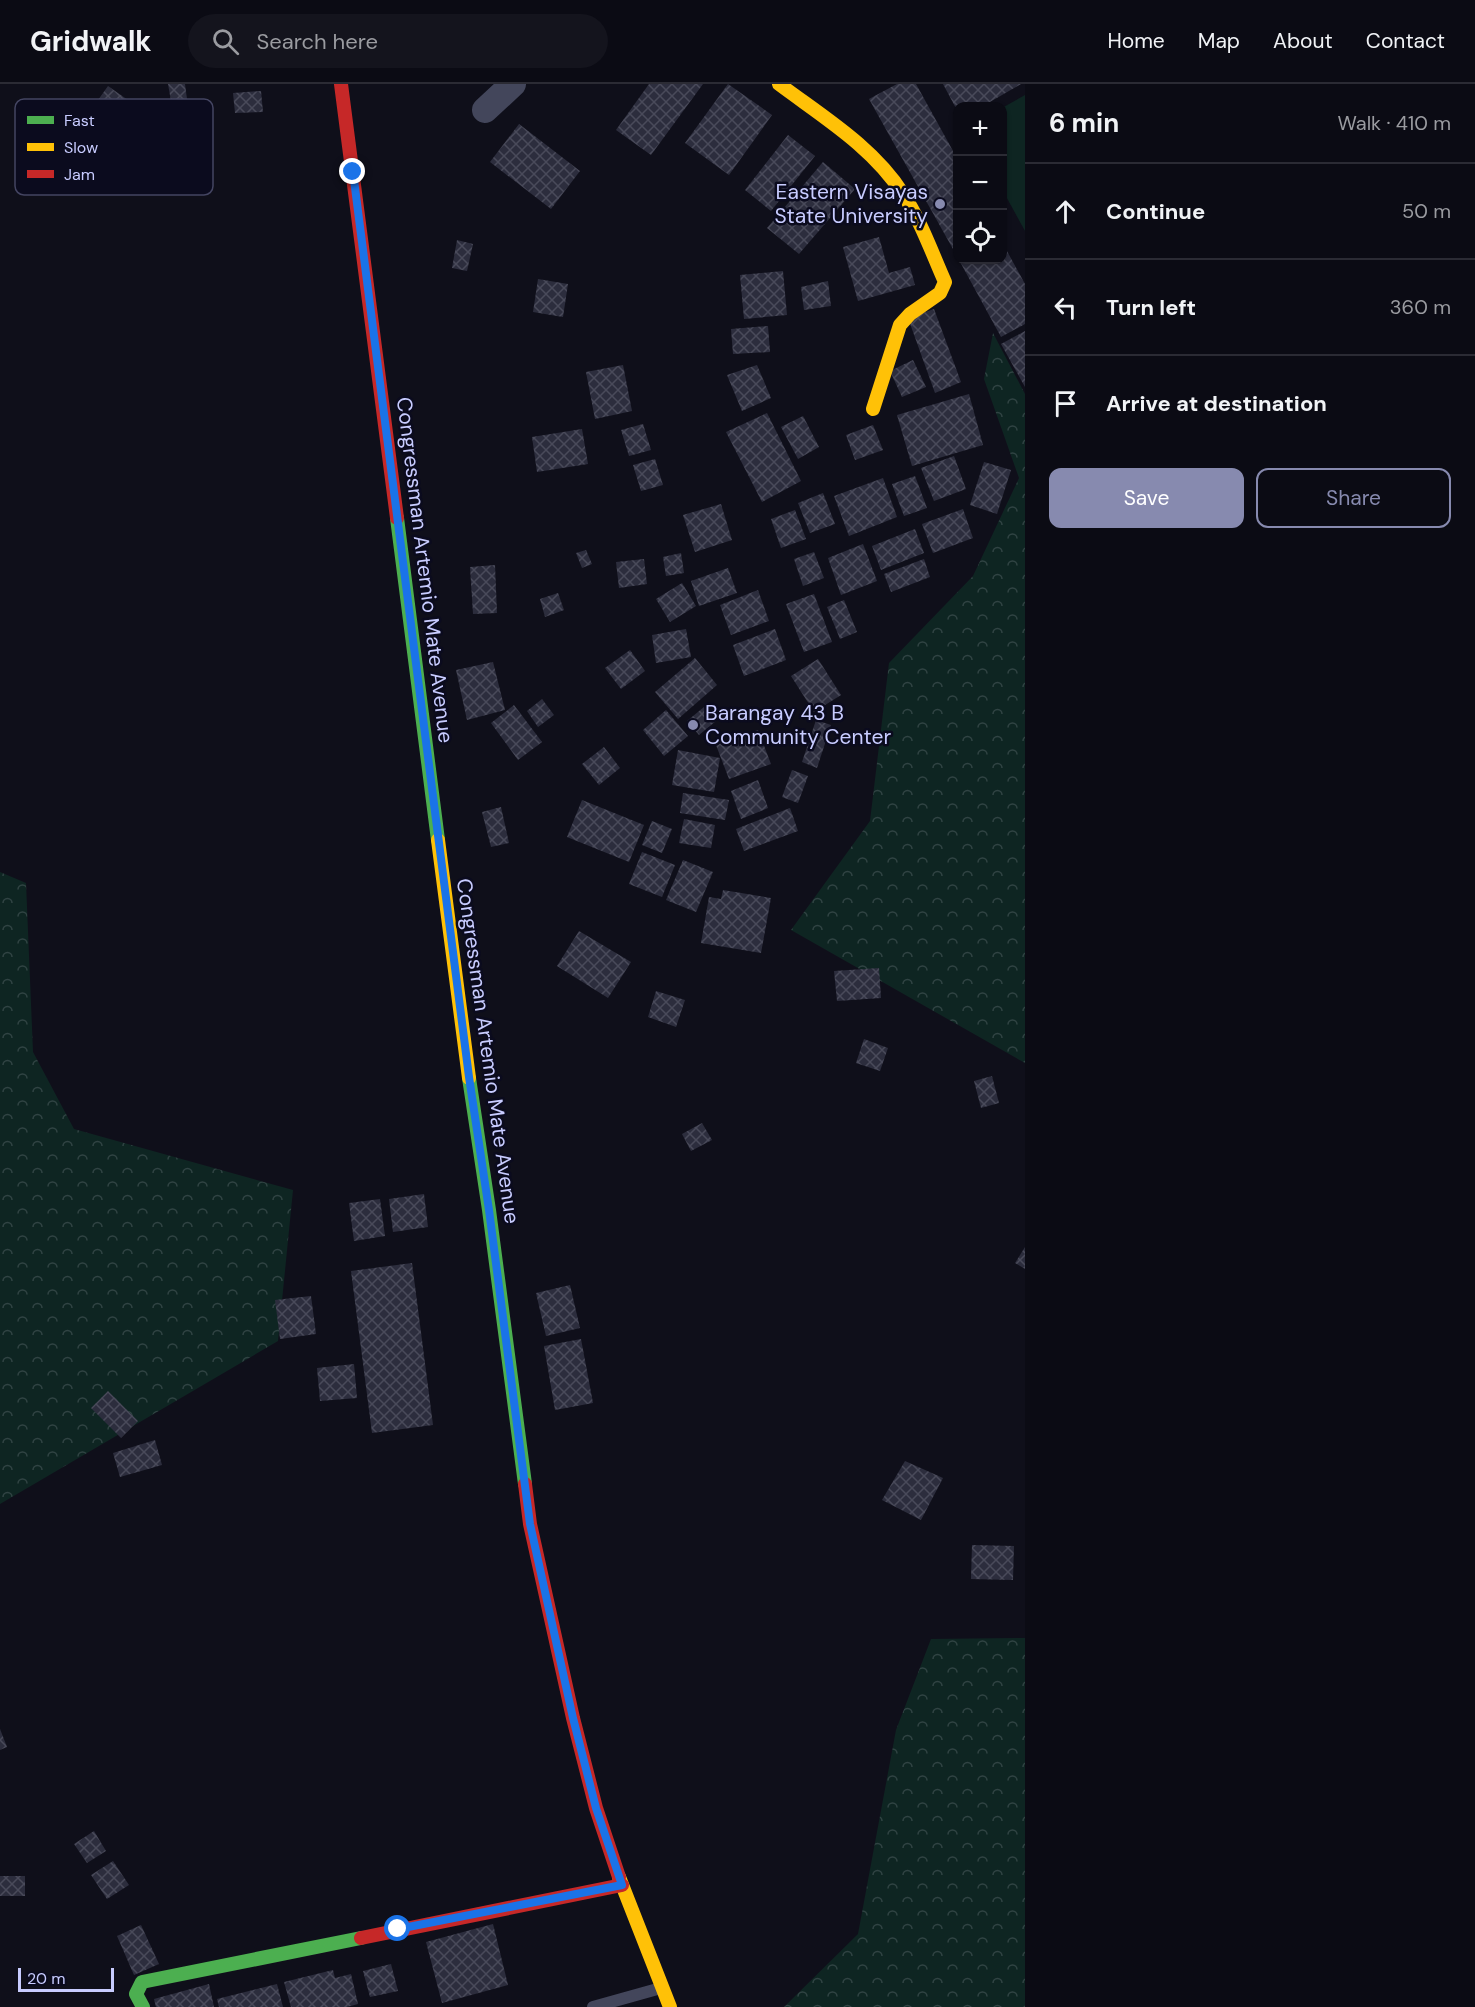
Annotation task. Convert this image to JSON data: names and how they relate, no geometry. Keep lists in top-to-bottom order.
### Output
{
  "streets": {
    "main road": ["Congressman Artemio Mate Avenue"]
  },
  "places": ["Eastern Visayas State University", "Barangay 43 B Community Center"],
  "legend": ["Fast", "Slow", "Jam"],
  "scale_bar": "20 m",
  "page": {
    "header": "Gridwalk",
    "search": "Search here",
    "nav": [
      "Home",
      "Map",
      "About",
      "Contact"
    ],
    "heading": ["6 min", "Walk · 410 m"],
    "map_buttons": ["+", "−"],
    "list": [
      ["Continue", "50 m"],
      ["Turn left", "360 m"],
      "Arrive at destination"
    ],
    "buttons": ["Save", "Share"],
    "scale": "20 m"
  }
}
